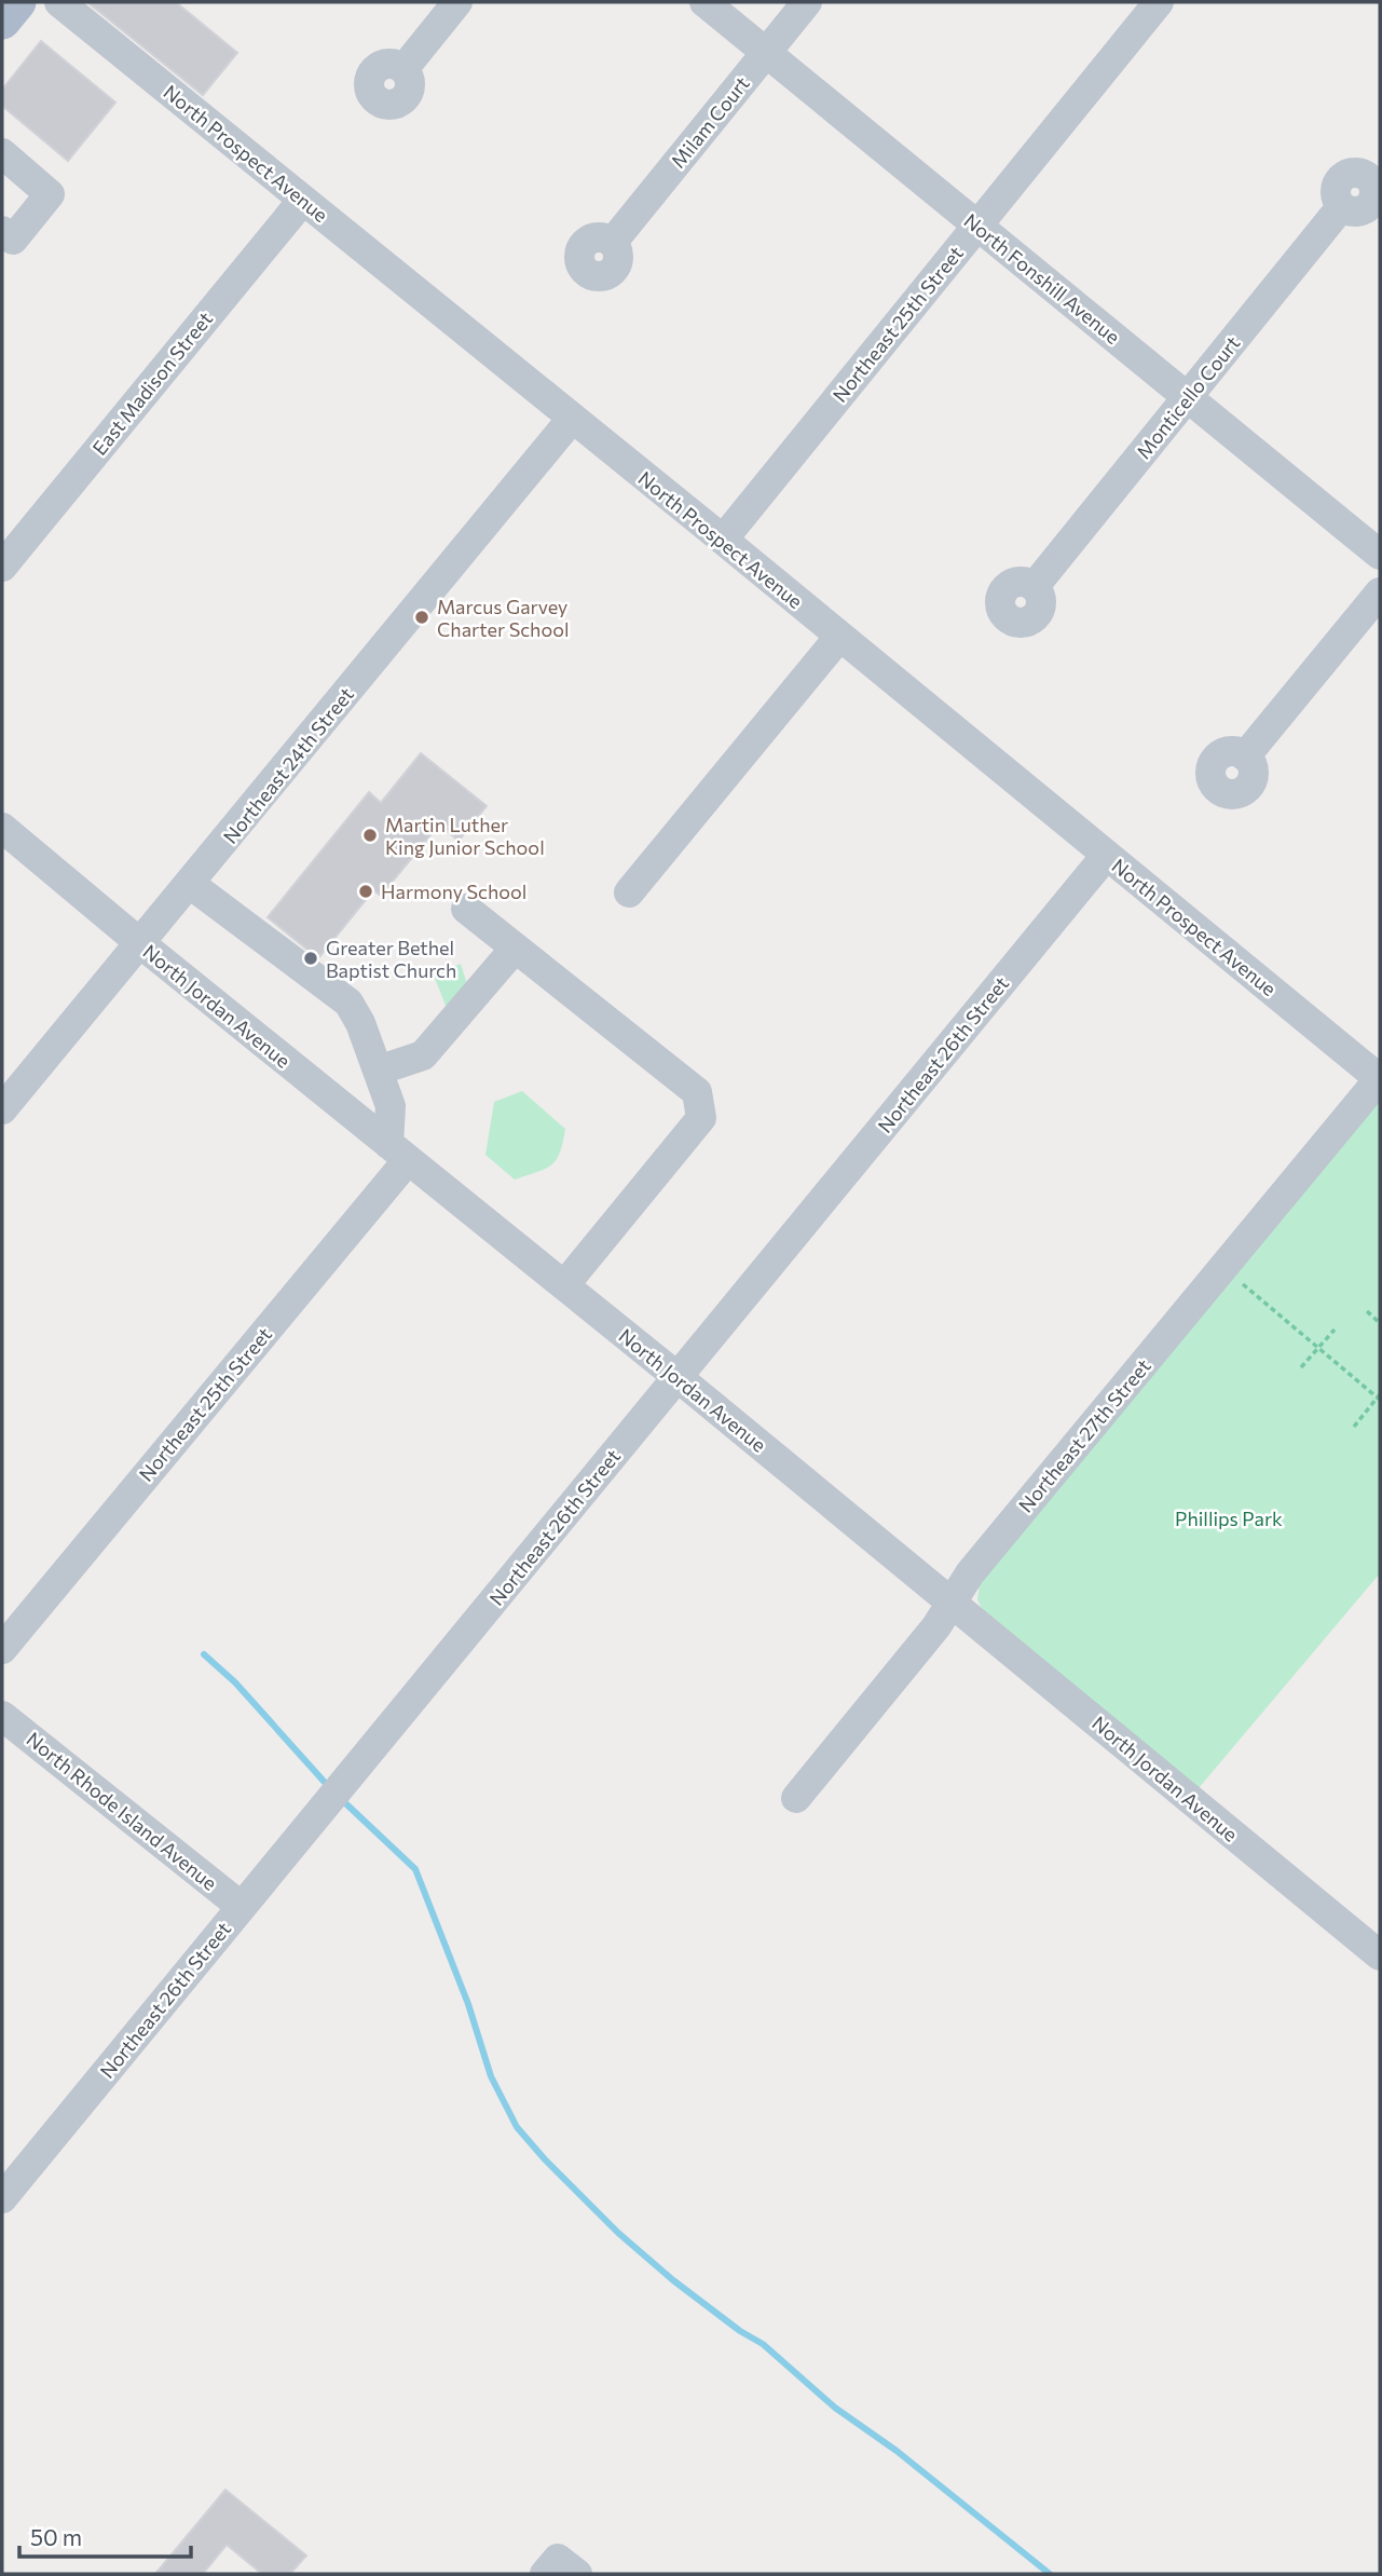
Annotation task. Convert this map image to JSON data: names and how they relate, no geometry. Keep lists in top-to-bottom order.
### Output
{
  "streets": {
    "street": [
      "Milam Court",
      "North Prospect Avenue",
      "North Fonshill Avenue",
      "Northeast 25th Street",
      "East Madison Street",
      "Monticello Court",
      "Northeast 24th Street",
      "North Jordan Avenue",
      "Northeast 26th Street",
      "Northeast 27th Street",
      "North Rhode Island Avenue"
    ]
  },
  "crossings": [
    ["Milam Court", "North Fonshill Avenue"],
    ["North Prospect Avenue", "Northeast 25th Street"],
    ["North Prospect Avenue", "East Madison Street"],
    ["North Prospect Avenue", "Northeast 24th Street"],
    ["North Prospect Avenue", "Northeast 26th Street"],
    ["North Prospect Avenue", "Northeast 27th Street"],
    ["North Fonshill Avenue", "Northeast 25th Street"],
    ["North Fonshill Avenue", "Monticello Court"],
    ["Northeast 25th Street", "North Jordan Avenue"],
    ["Northeast 24th Street", "North Jordan Avenue"],
    ["North Jordan Avenue", "Northeast 26th Street"],
    ["North Jordan Avenue", "Northeast 27th Street"],
    ["Northeast 26th Street", "North Rhode Island Avenue"]
  ],
  "parks": ["Phillips Park"],
  "places": [
    "Marcus Garvey Charter School",
    "Martin Luther King Junior School",
    "Harmony School",
    "Greater Bethel Baptist Church"
  ],
  "scale_bar": "50 m"
}
